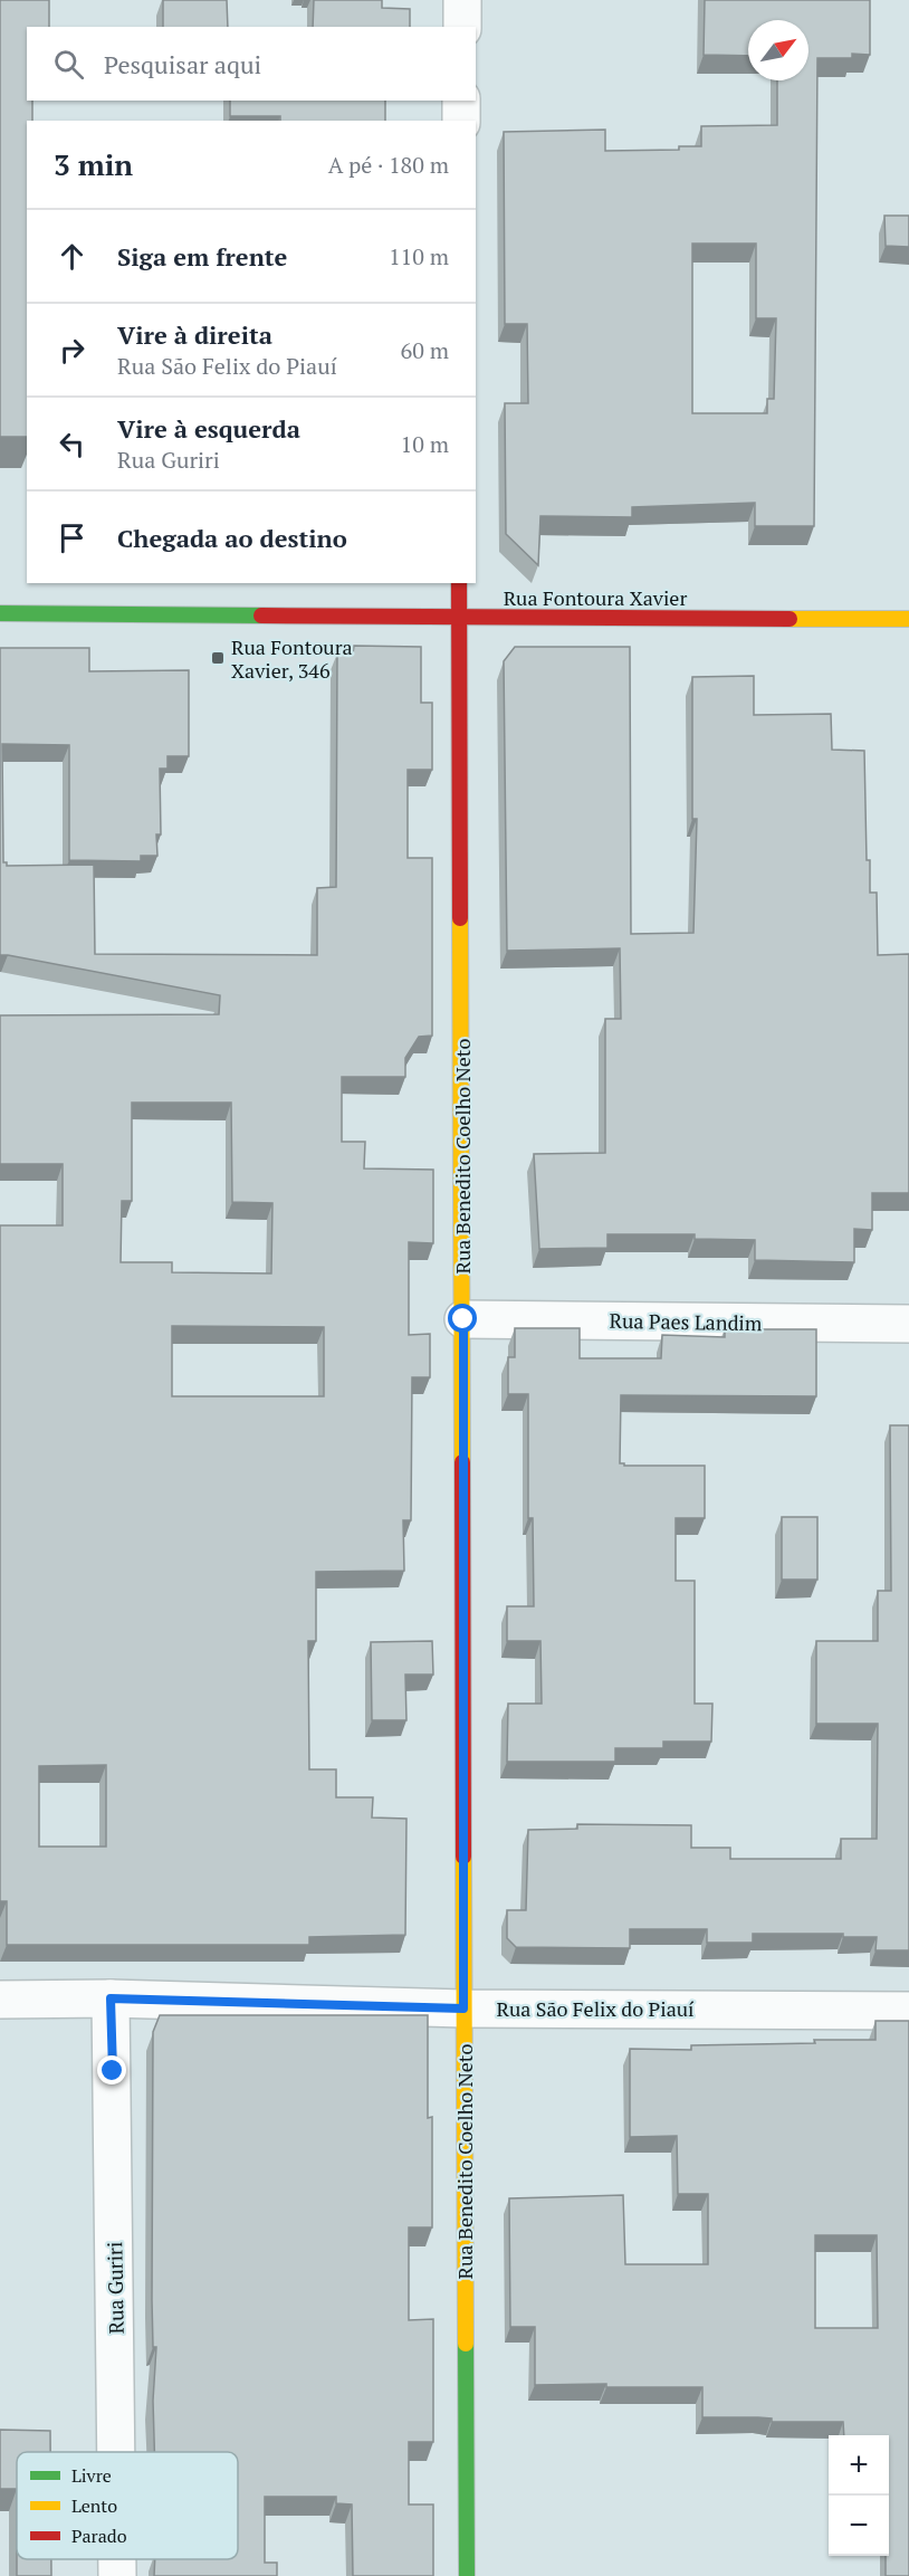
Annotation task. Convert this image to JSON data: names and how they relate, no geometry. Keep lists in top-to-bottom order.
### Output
{
  "streets": {
    "street": [
      "Rua Fontoura Xavier",
      "Rua Benedito Coelho Neto",
      "Rua Paes Landim",
      "Rua São Felix do Piauí",
      "Rua Guriri"
    ]
  },
  "crossings": [
    ["Rua Fontoura Xavier", "Rua Benedito Coelho Neto"],
    ["Rua Benedito Coelho Neto", "Rua Paes Landim"],
    ["Rua Benedito Coelho Neto", "Rua São Felix do Piauí"],
    ["Rua São Felix do Piauí", "Rua Guriri"]
  ],
  "places": {
    "transit": ["Rua Fontoura Xavier, 346"]
  },
  "legend": ["Livre", "Lento", "Parado"],
  "north": "top right",
  "page": {
    "search": "Pesquisar aqui",
    "heading": ["3 min", "A pé · 180 m"],
    "list": [
      ["Siga em frente", "110 m"],
      ["Vire à direita", "Rua São Felix do Piauí", "60 m"],
      ["Vire à esquerda", "Rua Guriri", "10 m"],
      "Chegada ao destino"
    ],
    "map_buttons": ["+", "−"]
  }
}
